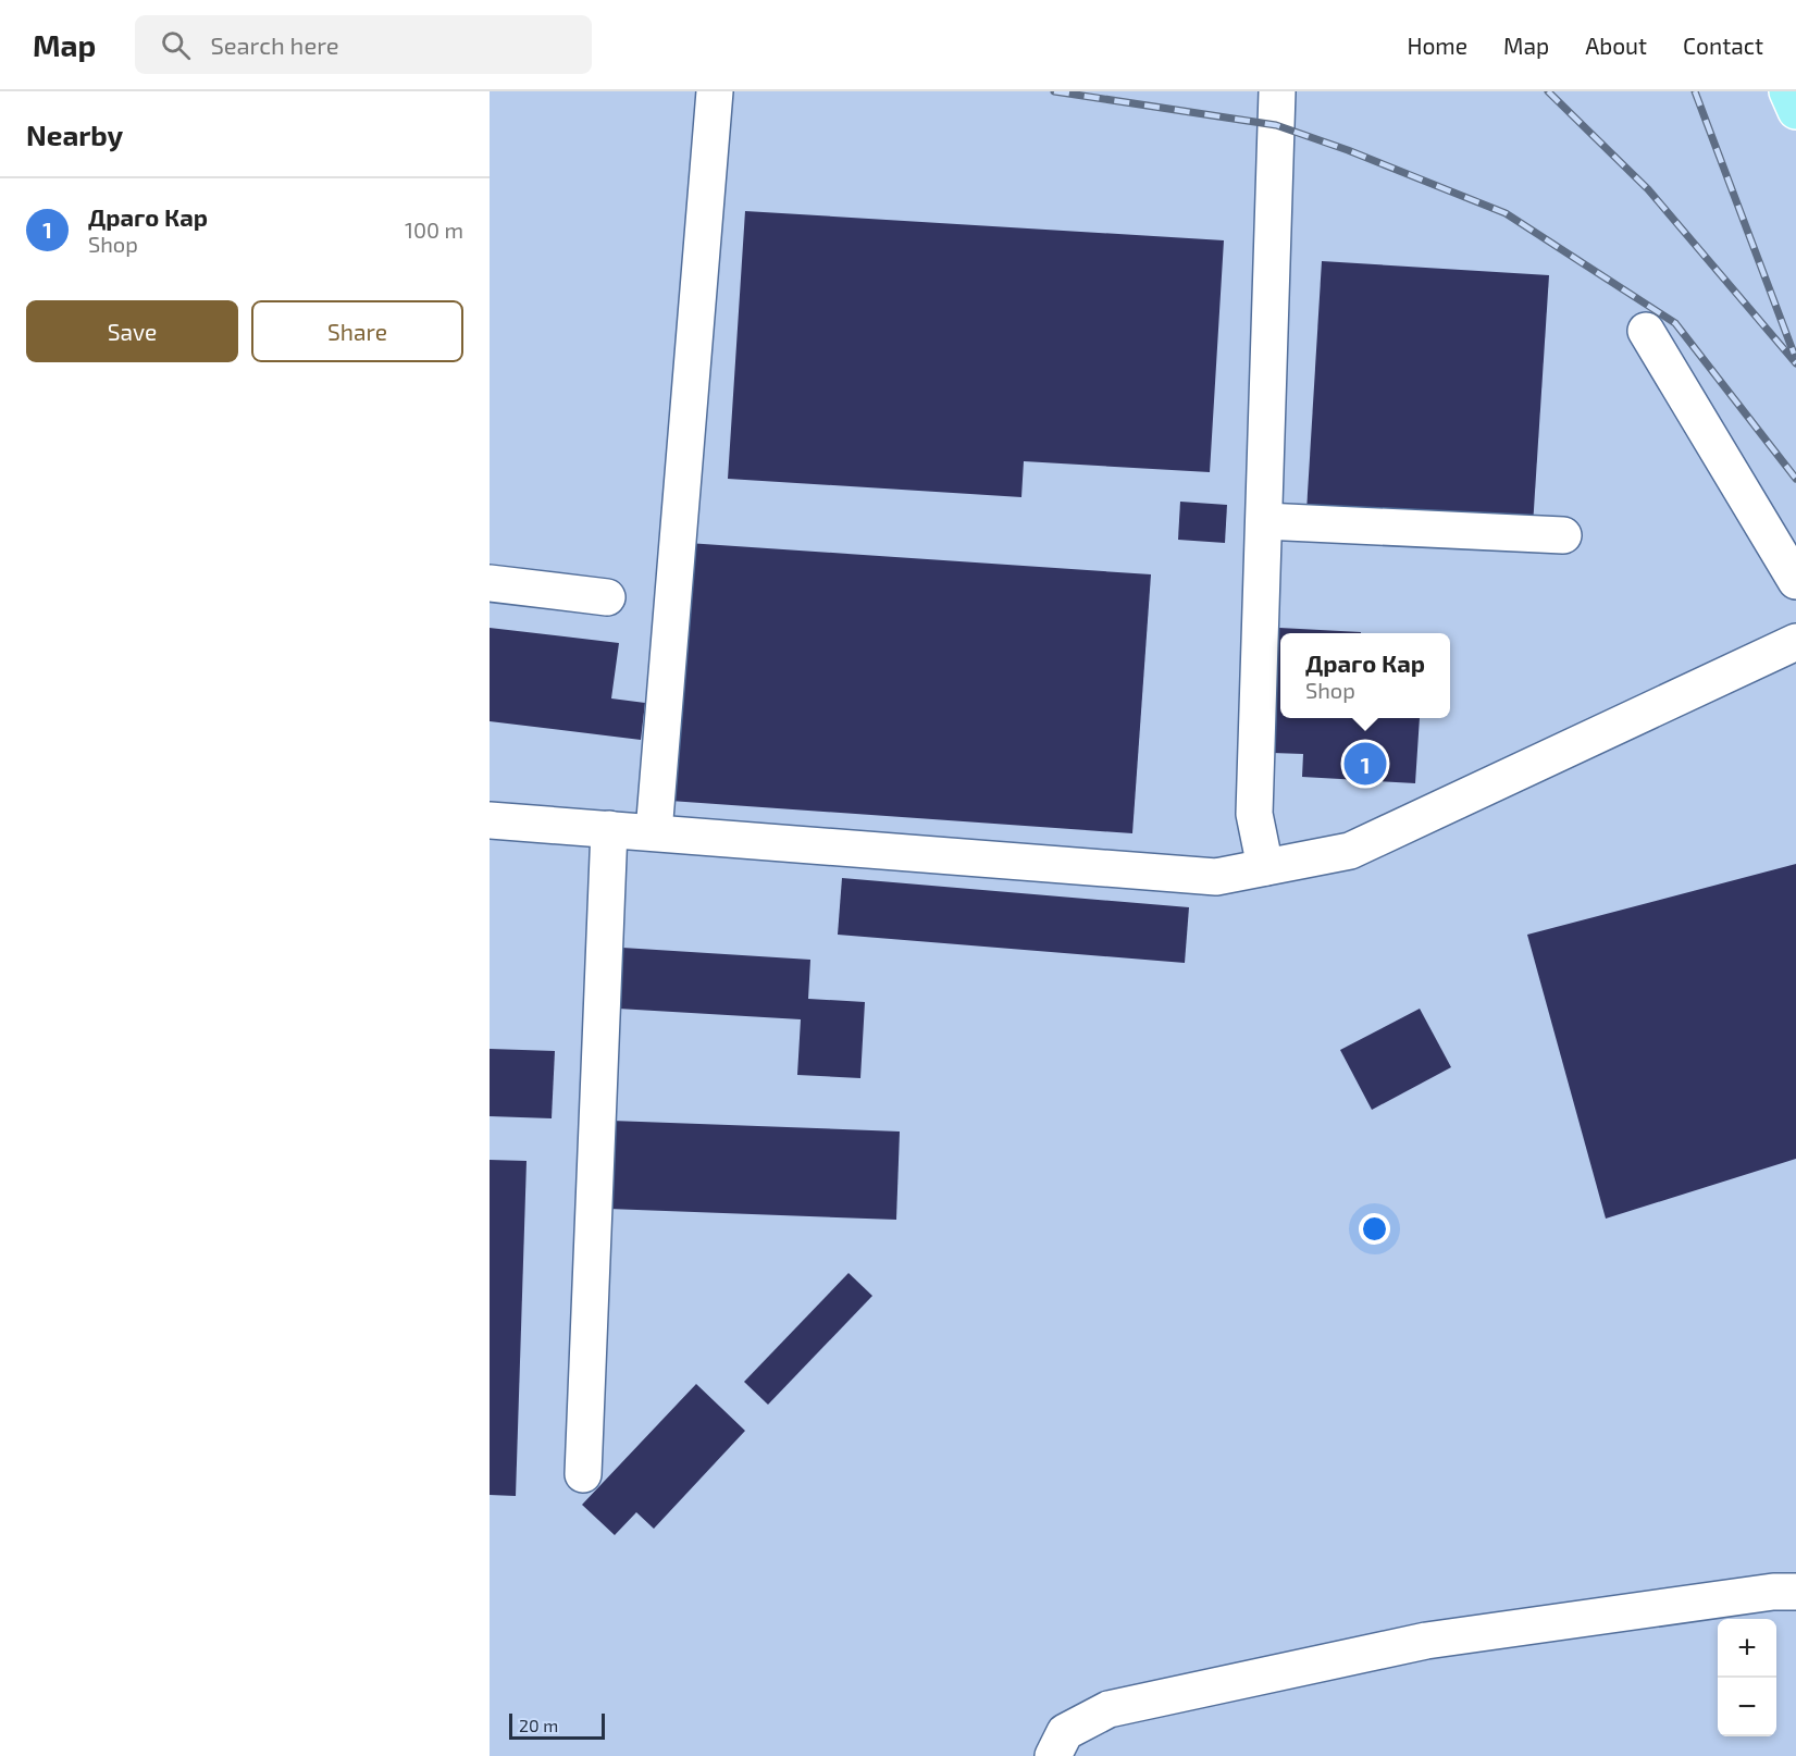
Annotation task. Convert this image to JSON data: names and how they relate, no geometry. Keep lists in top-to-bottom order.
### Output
{
  "scale_bar": "20 m",
  "page": {
    "header": "Map",
    "search": "Search here",
    "nav": [
      "Home",
      "Map",
      "About",
      "Contact"
    ],
    "heading": "Nearby",
    "list": [
      {
        "mark": "1",
        "name": "Драго Кар",
        "note": "Shop",
        "value": "100 m"
      }
    ],
    "buttons": ["Save", "Share"],
    "popup": ["Драго Кар", "Shop"],
    "pins": "1",
    "map_buttons": ["+", "−"],
    "scale": "20 m"
  }
}
